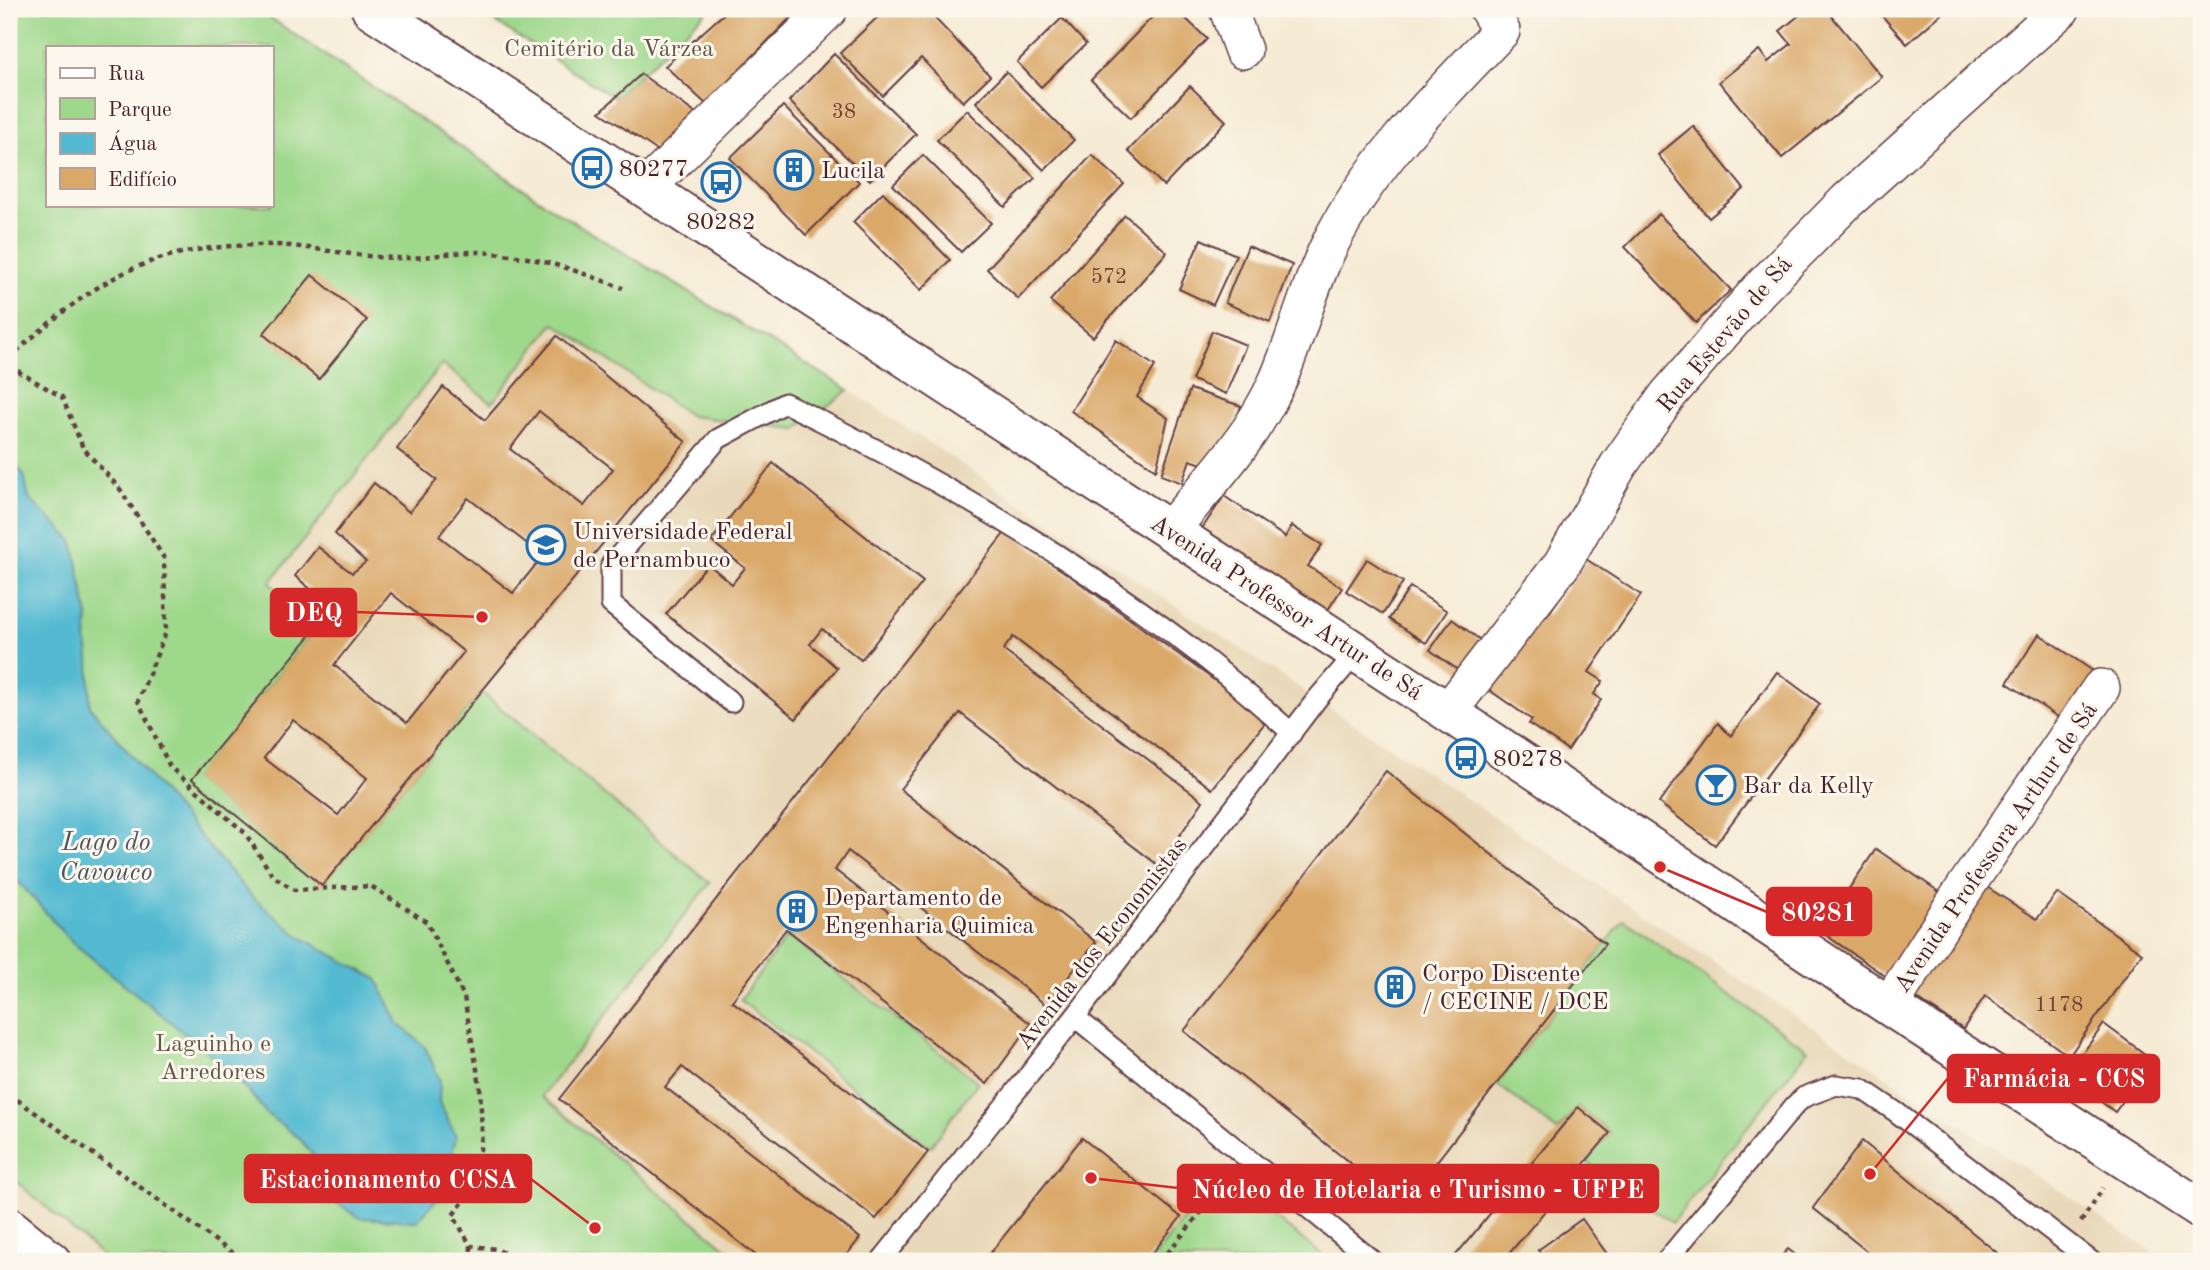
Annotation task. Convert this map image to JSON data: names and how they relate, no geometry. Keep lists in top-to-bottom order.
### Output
{
  "streets": {
    "street": ["Rua Estevão de Sá", "Avenida Professor Artur de Sá", "Avenida Professora Arthur de Sá"],
    "lane": ["Avenida dos Economistas"]
  },
  "crossings": [
    ["Rua Estevão de Sá", "Avenida Professor Artur de Sá"],
    ["Avenida Professor Artur de Sá", "Avenida Professora Arthur de Sá"],
    ["Avenida Professor Artur de Sá", "Avenida dos Economistas"]
  ],
  "water": ["Lago do Cavouco"],
  "parks": ["Cemitério da Várzea", "Laguinho e Arredores"],
  "places": {
    "bus stop": ["80277", "80282", "80278"],
    "building": ["Lucila", "Departamento de Engenharia Quimica", "Corpo Discente / CECINE / DCE"],
    "school or university": ["Universidade Federal de Pernambuco"],
    "other": [
      "DEQ",
      "80281",
      "Farmácia - CCS",
      "Núcleo de Hotelaria e Turismo - UFPE",
      "Estacionamento CCSA"
    ],
    "bar": ["Bar da Kelly"]
  },
  "house_numbers": ["38", "572", "1178"],
  "legend": [
    "Rua",
    "Parque",
    "Água",
    "Edifício"
  ]
}
